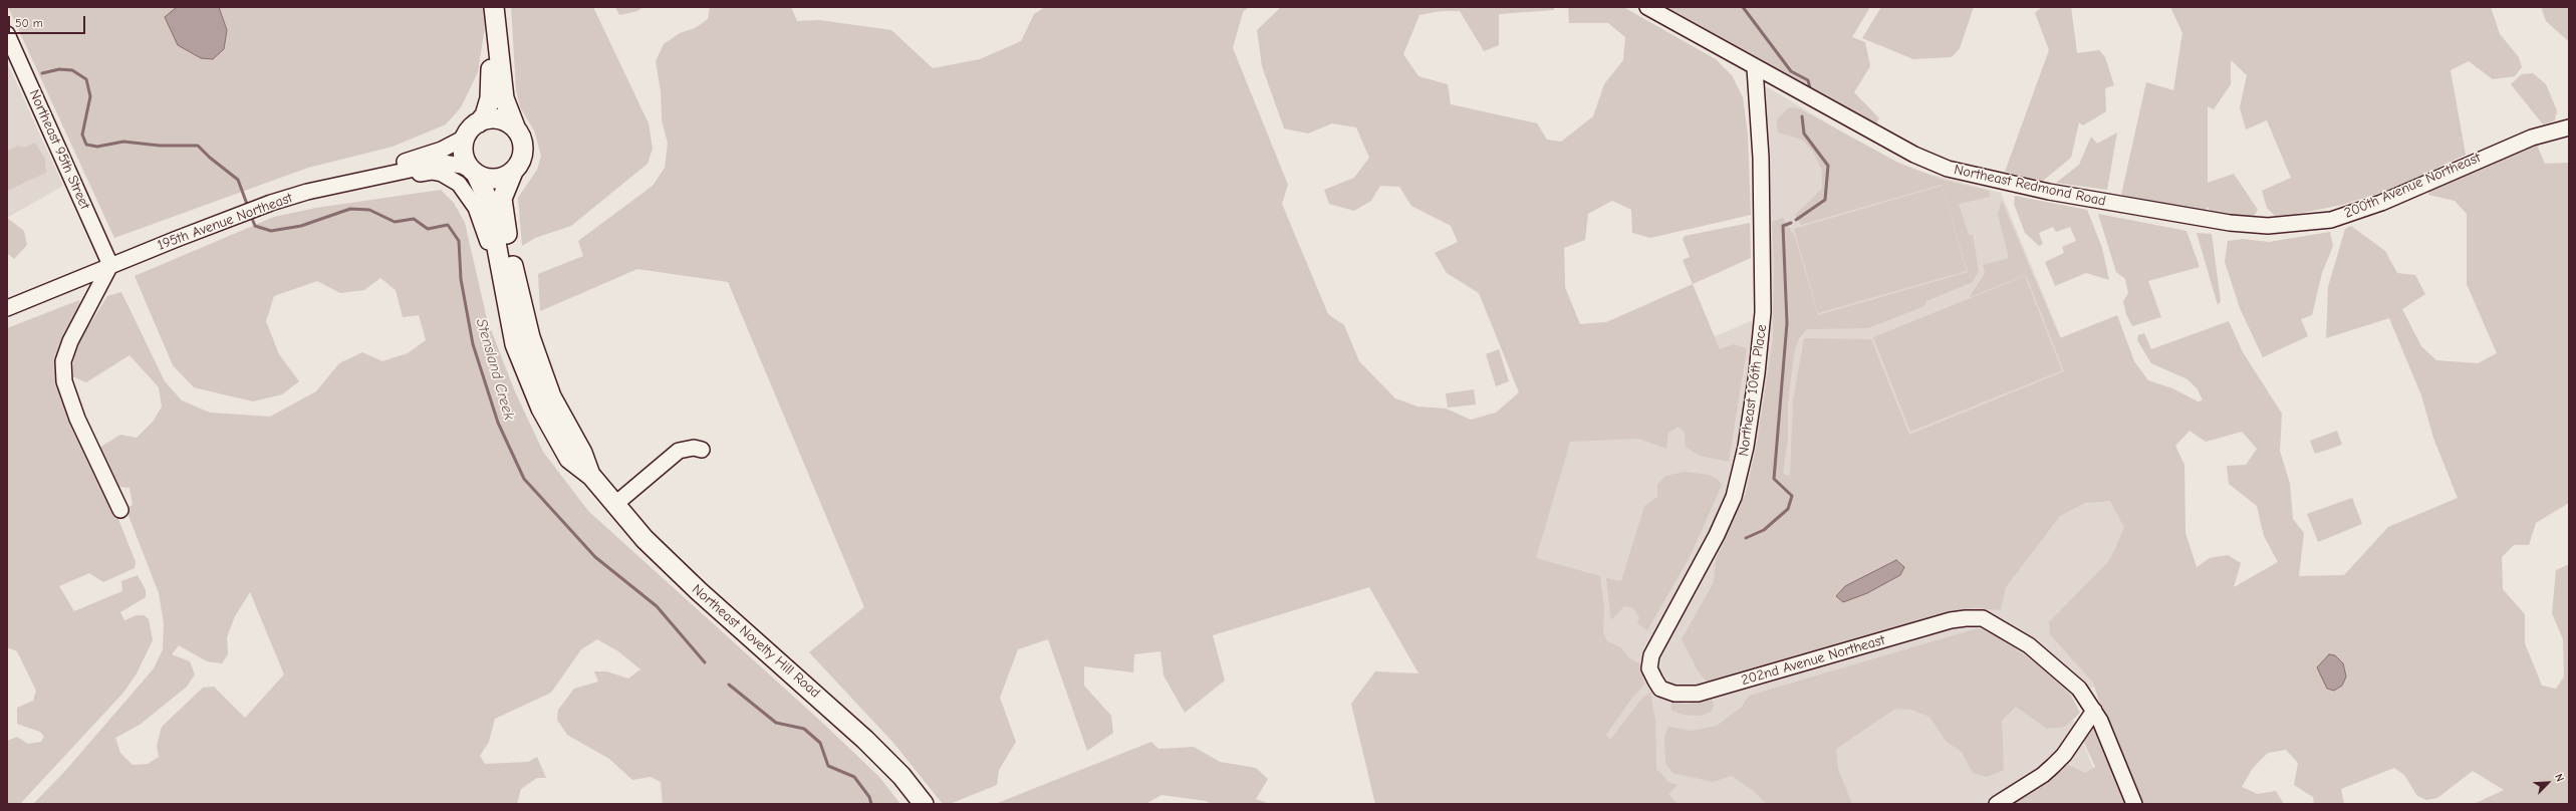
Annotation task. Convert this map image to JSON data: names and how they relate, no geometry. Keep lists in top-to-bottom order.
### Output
{
  "streets": {
    "main road": ["Northeast Novelty Hill Road"],
    "street": [
      "Northeast 95th Street",
      "Northeast Redmond Road",
      "200th Avenue Northeast",
      "195th Avenue Northeast",
      "Northeast 106th Place",
      "202nd Avenue Northeast"
    ]
  },
  "crossings": [
    ["Northeast 95th Street", "195th Avenue Northeast"],
    ["Northeast Redmond Road", "200th Avenue Northeast"],
    ["Northeast Redmond Road", "Northeast 106th Place"],
    ["Northeast 106th Place", "202nd Avenue Northeast"]
  ],
  "water": ["Stensland Creek"],
  "scale_bar": "50 m",
  "north": "top right"
}
